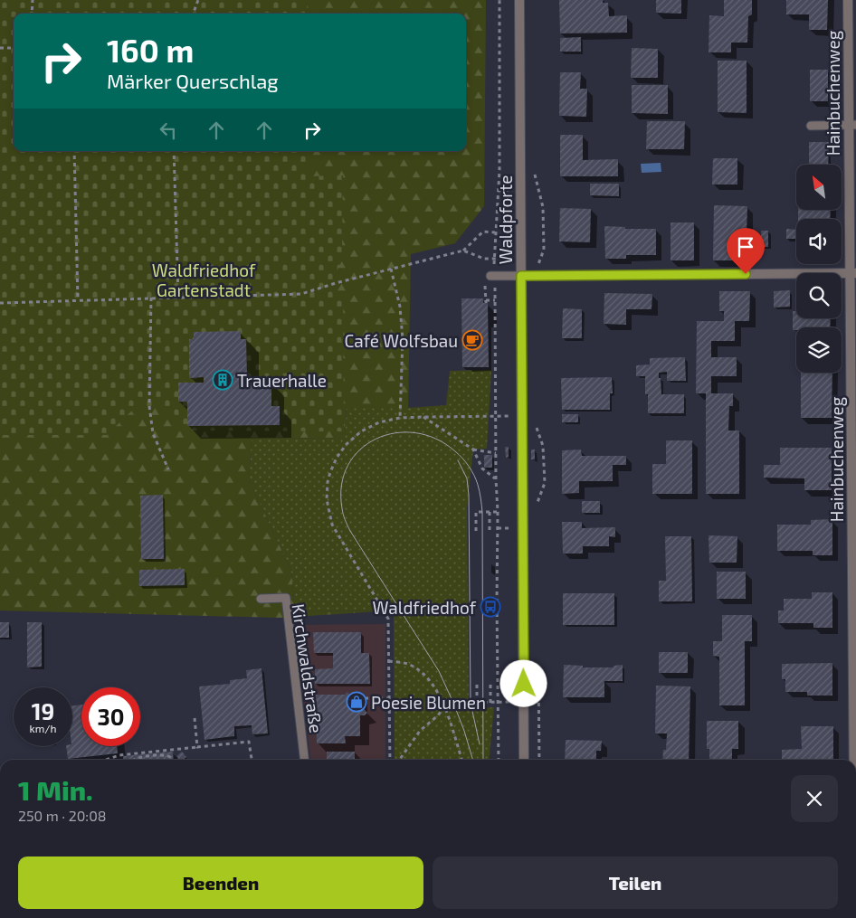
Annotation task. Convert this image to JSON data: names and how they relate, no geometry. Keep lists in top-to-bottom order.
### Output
{
  "streets": {
    "street": ["Hainbuchenweg", "Waldpforte"],
    "lane": ["Kirchwaldstraße"]
  },
  "parks": ["Waldfriedhof Gartenstadt"],
  "places": {
    "cafe": ["Café Wolfsbau"],
    "building": ["Trauerhalle"],
    "bus stop": ["Waldfriedhof"],
    "shop": ["Poesie Blumen"]
  },
  "north": "top left",
  "page": {
    "turn": ["160 m", "Märker Querschlag"],
    "speed": "19 km/h",
    "limit": "30",
    "heading": ["1 Min.", "250 m · 20:08"],
    "buttons": ["Beenden", "Teilen"]
  }
}
